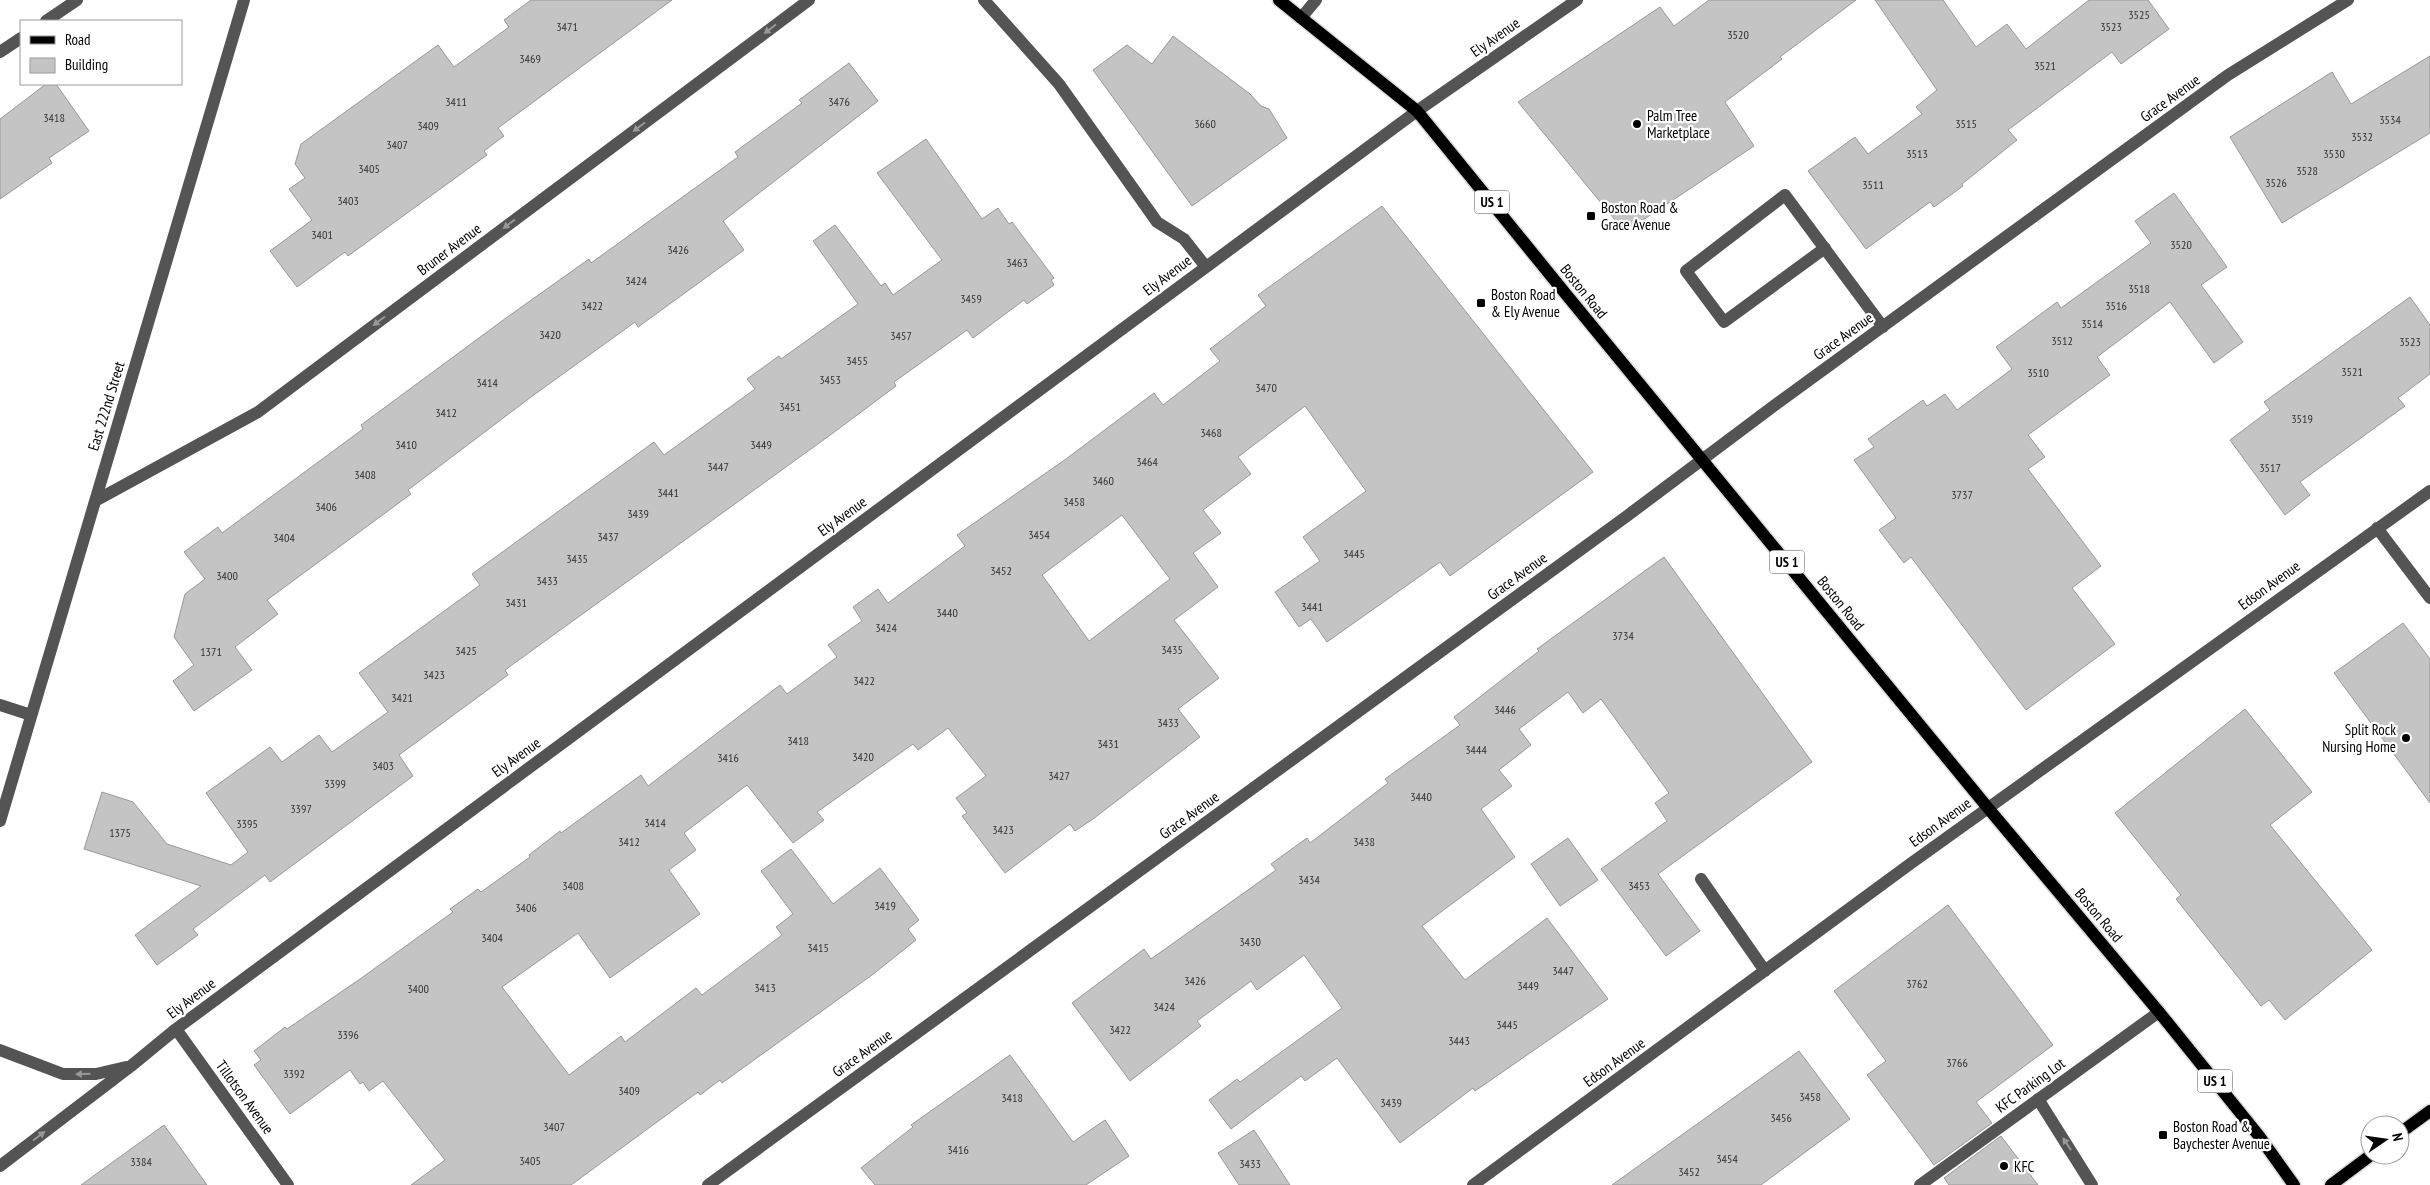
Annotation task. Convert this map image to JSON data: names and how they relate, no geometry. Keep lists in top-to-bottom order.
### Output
{
  "streets": {
    "main road": ["US 1", "Boston Road"],
    "street": [
      "Ely Avenue",
      "Grace Avenue",
      "Bruner Avenue",
      "East 222nd Street",
      "Edson Avenue",
      "KFC Parking Lot",
      "Tillotson Avenue"
    ]
  },
  "crossings": [
    ["Ely Avenue", "Boston Road"],
    ["Ely Avenue", "Tillotson Avenue"],
    ["Grace Avenue", "Boston Road"],
    ["Bruner Avenue", "East 222nd Street"],
    ["Boston Road", "Edson Avenue"],
    ["Boston Road", "KFC Parking Lot"]
  ],
  "one_way": ["Bruner Avenue"],
  "places": {
    "other": ["Palm Tree Marketplace", "Split Rock Nursing Home", "KFC"],
    "transit": ["Boston Road & Grace Avenue", "Boston Road & Ely Avenue", "Boston Road & Baychester Avenue"]
  },
  "house_numbers": [
    "3525",
    "3471",
    "3523",
    "3520",
    "3469",
    "3521",
    "3411",
    "3476",
    "3418",
    "3534",
    "3660",
    "3515",
    "3409",
    "3532",
    "3407",
    "3513",
    "3530",
    "3405",
    "3528",
    "3526",
    "3511",
    "3403",
    "3401",
    "3520",
    "3426",
    "3463",
    "3424",
    "3518",
    "3459",
    "3422",
    "3516",
    "3514",
    "3420",
    "3457",
    "3512",
    "3523",
    "3455",
    "3521",
    "3510",
    "3453",
    "3414",
    "3470",
    "3451",
    "3412",
    "3519",
    "3468",
    "3410",
    "3449",
    "3464",
    "3447",
    "3517",
    "3408",
    "3460",
    "3441",
    "3737",
    "3458",
    "3406",
    "3439",
    "3454",
    "3437",
    "3404",
    "3445",
    "3435",
    "3452",
    "3400",
    "3433",
    "3431",
    "3441",
    "3440",
    "3424",
    "3734",
    "3435",
    "3425",
    "1371",
    "3423",
    "3422",
    "3421",
    "3446",
    "3433",
    "3418",
    "3431",
    "3444",
    "3420",
    "3416",
    "3403",
    "3427",
    "3399",
    "3440",
    "3397",
    "3414",
    "3395",
    "3423",
    "1375",
    "3412",
    "3438",
    "3434",
    "3408",
    "3453",
    "3419",
    "3406",
    "3404",
    "3430",
    "3415",
    "3447",
    "3426",
    "3762",
    "3449",
    "3413",
    "3400",
    "3424",
    "3445",
    "3422",
    "3396",
    "3443",
    "3766",
    "3392",
    "3409",
    "3458",
    "3418",
    "3439",
    "3456",
    "3407",
    "3416",
    "3454",
    "3405",
    "3384",
    "3433",
    "3452"
  ],
  "legend": ["Road", "Building"],
  "north": "right"
}
